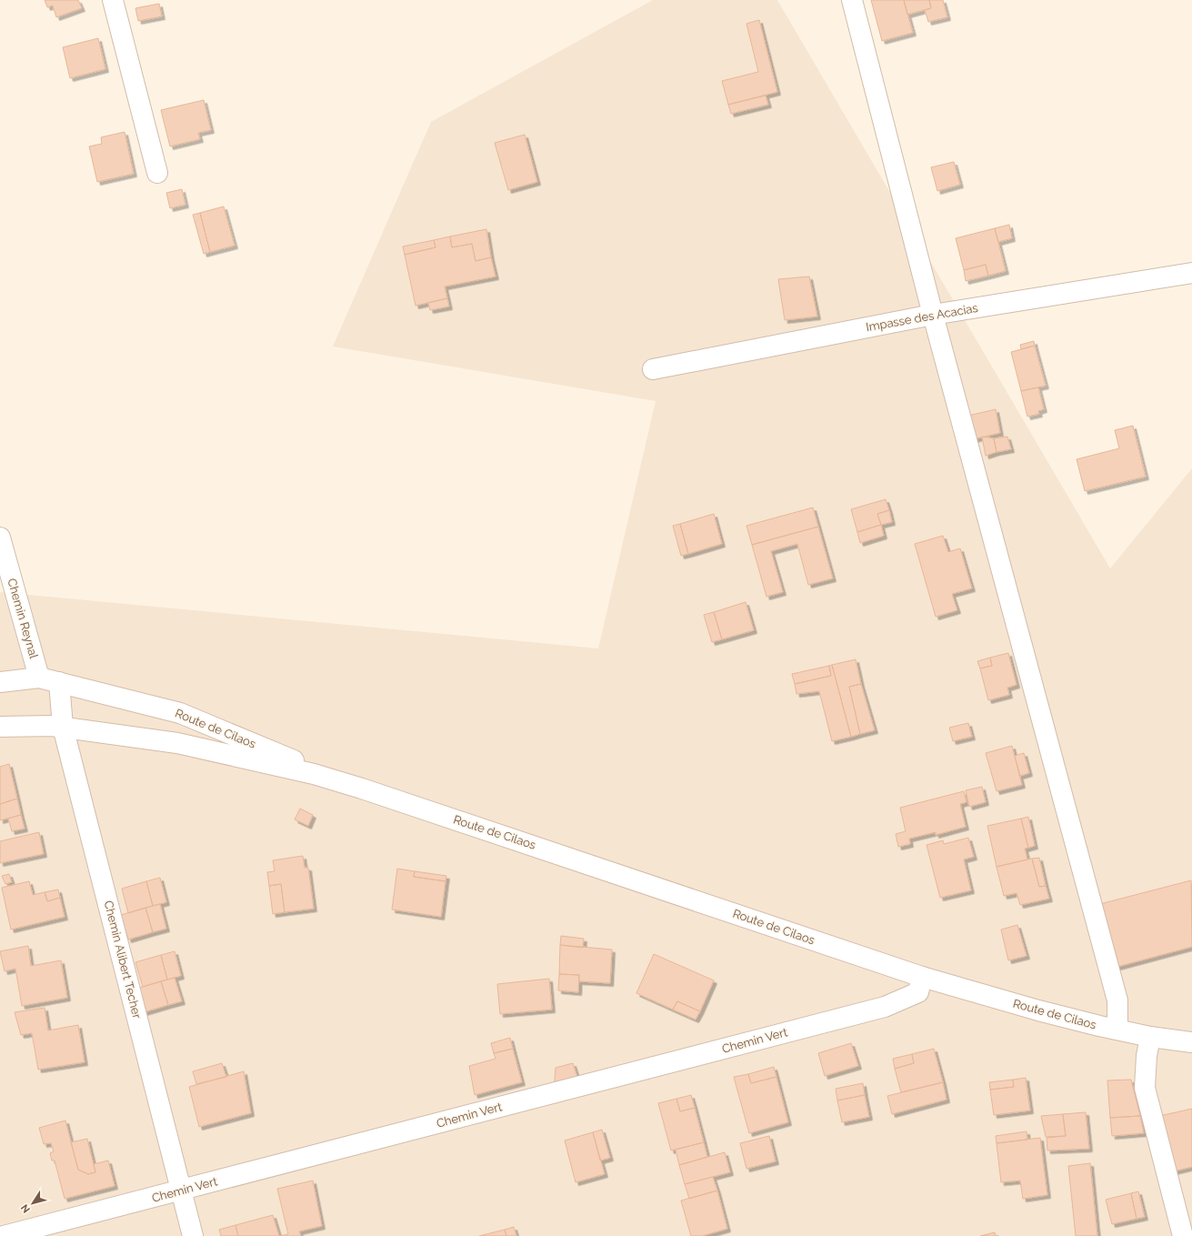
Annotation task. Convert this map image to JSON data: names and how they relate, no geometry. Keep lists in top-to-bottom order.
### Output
{
  "streets": {
    "street": [
      "Impasse des Acacias",
      "Chemin Reynal",
      "Route de Cilaos",
      "Chemin Alibert Techer",
      "Chemin Vert"
    ]
  },
  "crossings": [
    ["Chemin Reynal", "Route de Cilaos"],
    ["Route de Cilaos", "Chemin Alibert Techer"],
    ["Route de Cilaos", "Chemin Vert"],
    ["Chemin Alibert Techer", "Chemin Vert"]
  ],
  "north": "bottom left"
}
